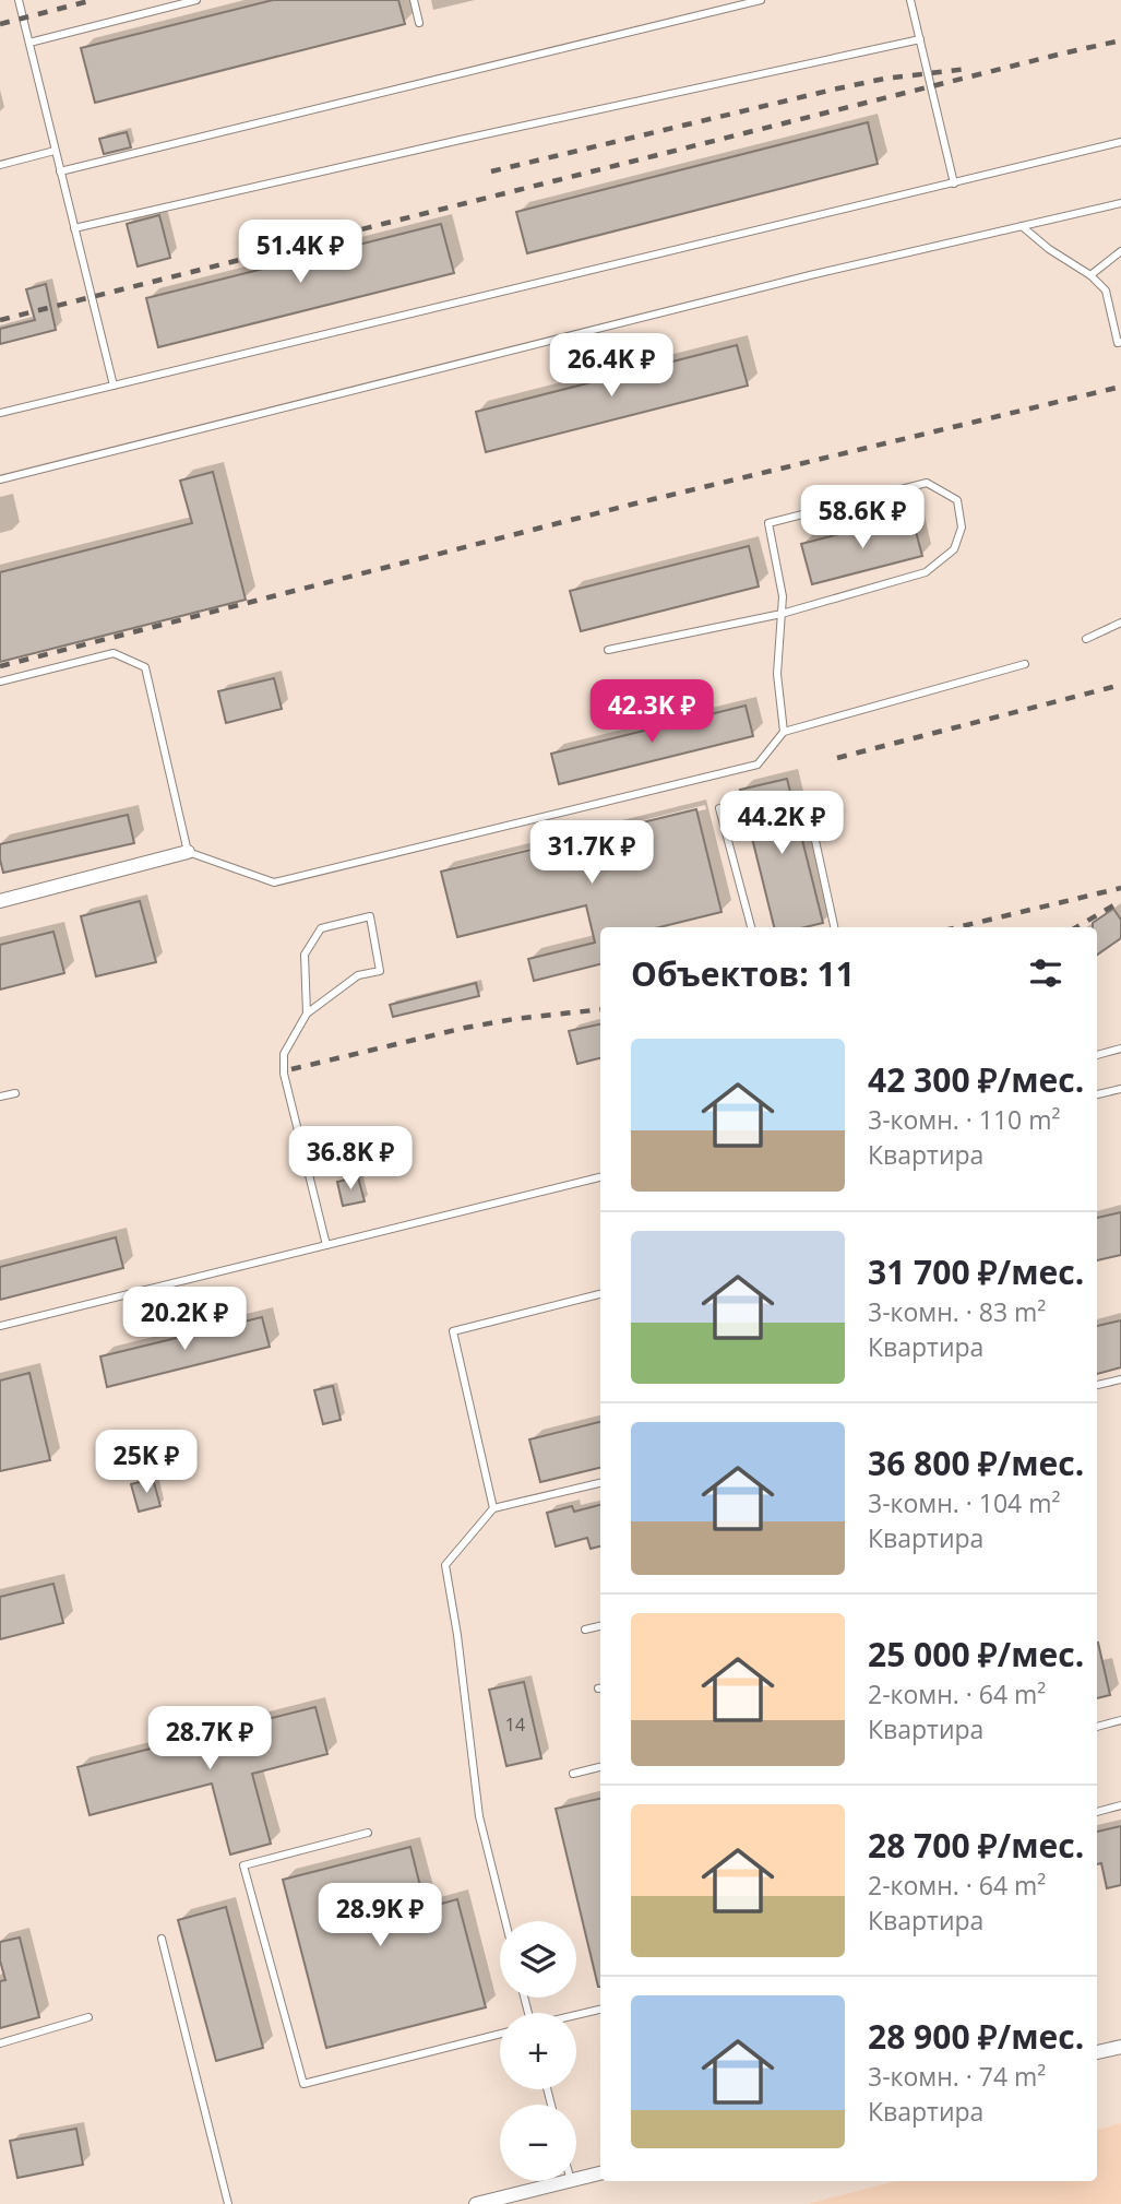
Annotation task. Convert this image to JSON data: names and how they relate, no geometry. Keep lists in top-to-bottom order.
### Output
{
  "house_numbers": ["14"],
  "page": {
    "price": [
      "51.4K ₽",
      "26.4K ₽",
      "58.6K ₽",
      "42.3K ₽",
      "44.2K ₽",
      "31.7K ₽",
      "36.8K ₽",
      "20.2K ₽",
      "25K ₽",
      "28.7K ₽",
      "28.9K ₽"
    ],
    "heading": "Объектов: 11",
    "list": [
      {
        "name": "42 300 ₽/мес.",
        "note": "3-комн. · 110 m² · Квартира"
      },
      {
        "name": "31 700 ₽/мес.",
        "note": "3-комн. · 83 m² · Квартира"
      },
      {
        "name": "36 800 ₽/мес.",
        "note": "3-комн. · 104 m² · Квартира"
      },
      {
        "name": "25 000 ₽/мес.",
        "note": "2-комн. · 64 m² · Квартира"
      },
      {
        "name": "28 700 ₽/мес.",
        "note": "2-комн. · 64 m² · Квартира"
      },
      {
        "name": "28 900 ₽/мес.",
        "note": "3-комн. · 74 m² · Квартира"
      }
    ],
    "map_buttons": ["+", "−"]
  }
}
